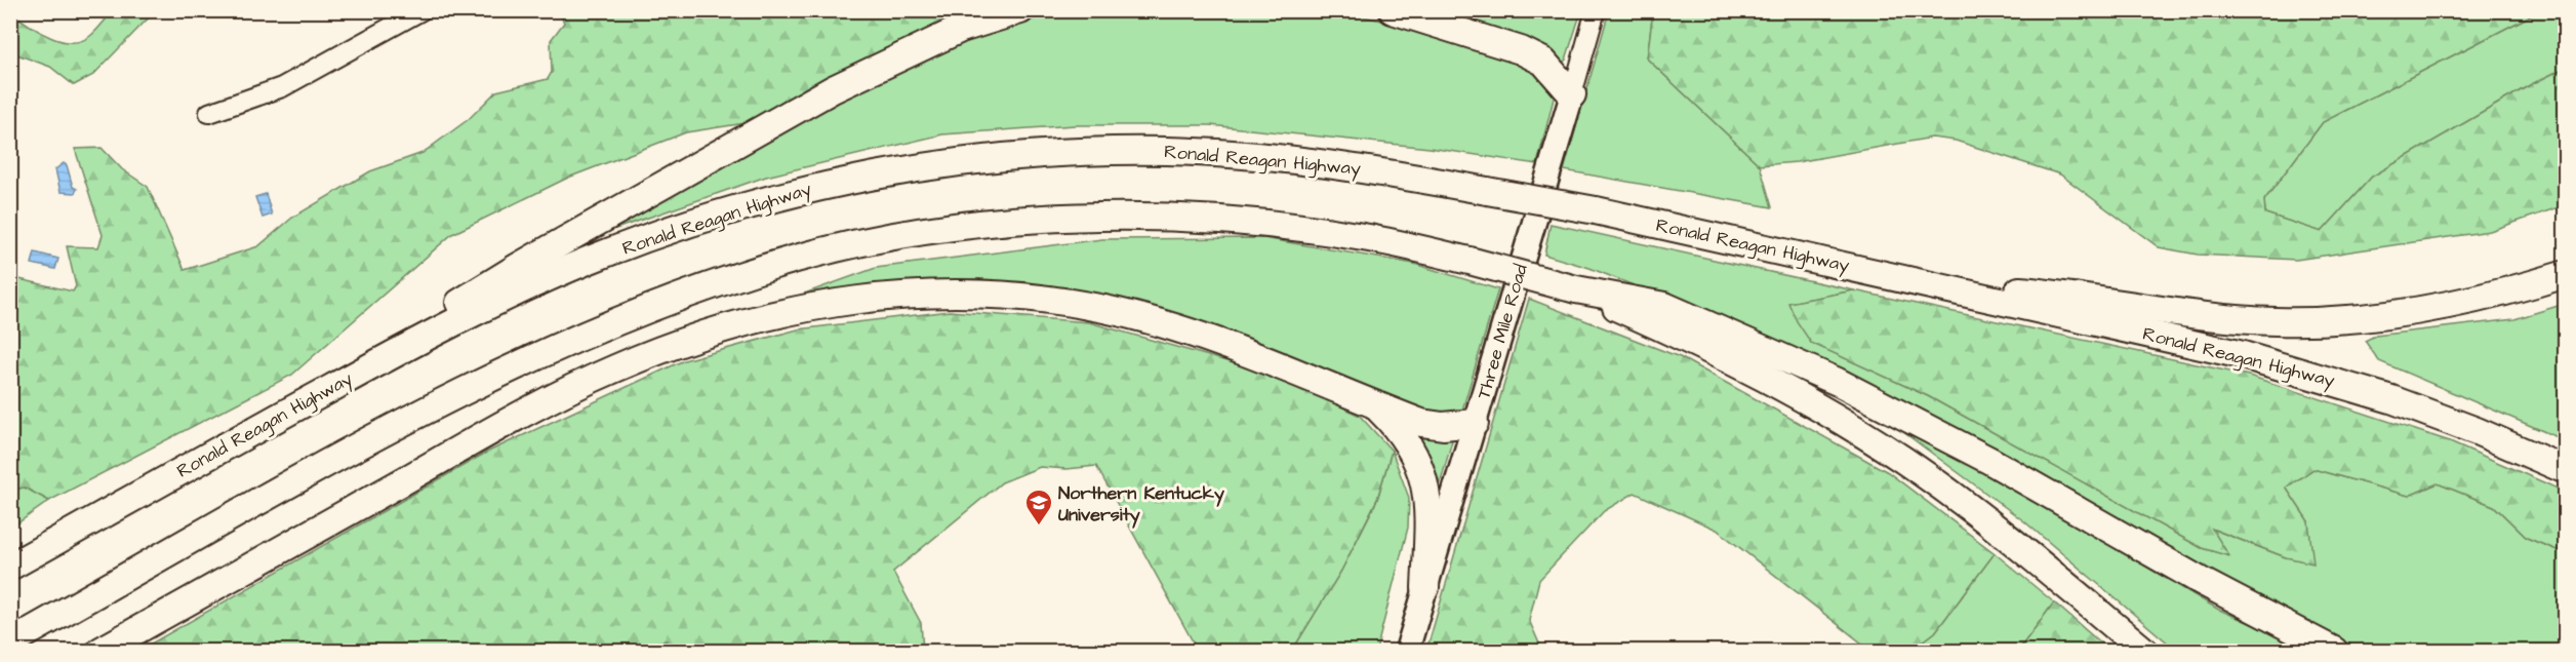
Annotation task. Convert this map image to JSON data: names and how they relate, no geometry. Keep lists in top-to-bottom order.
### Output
{
  "streets": {
    "highway": ["Ronald Reagan Highway"],
    "main road": ["Three Mile Road"]
  },
  "places": {
    "school or university": ["Northern Kentucky University"]
  }
}
